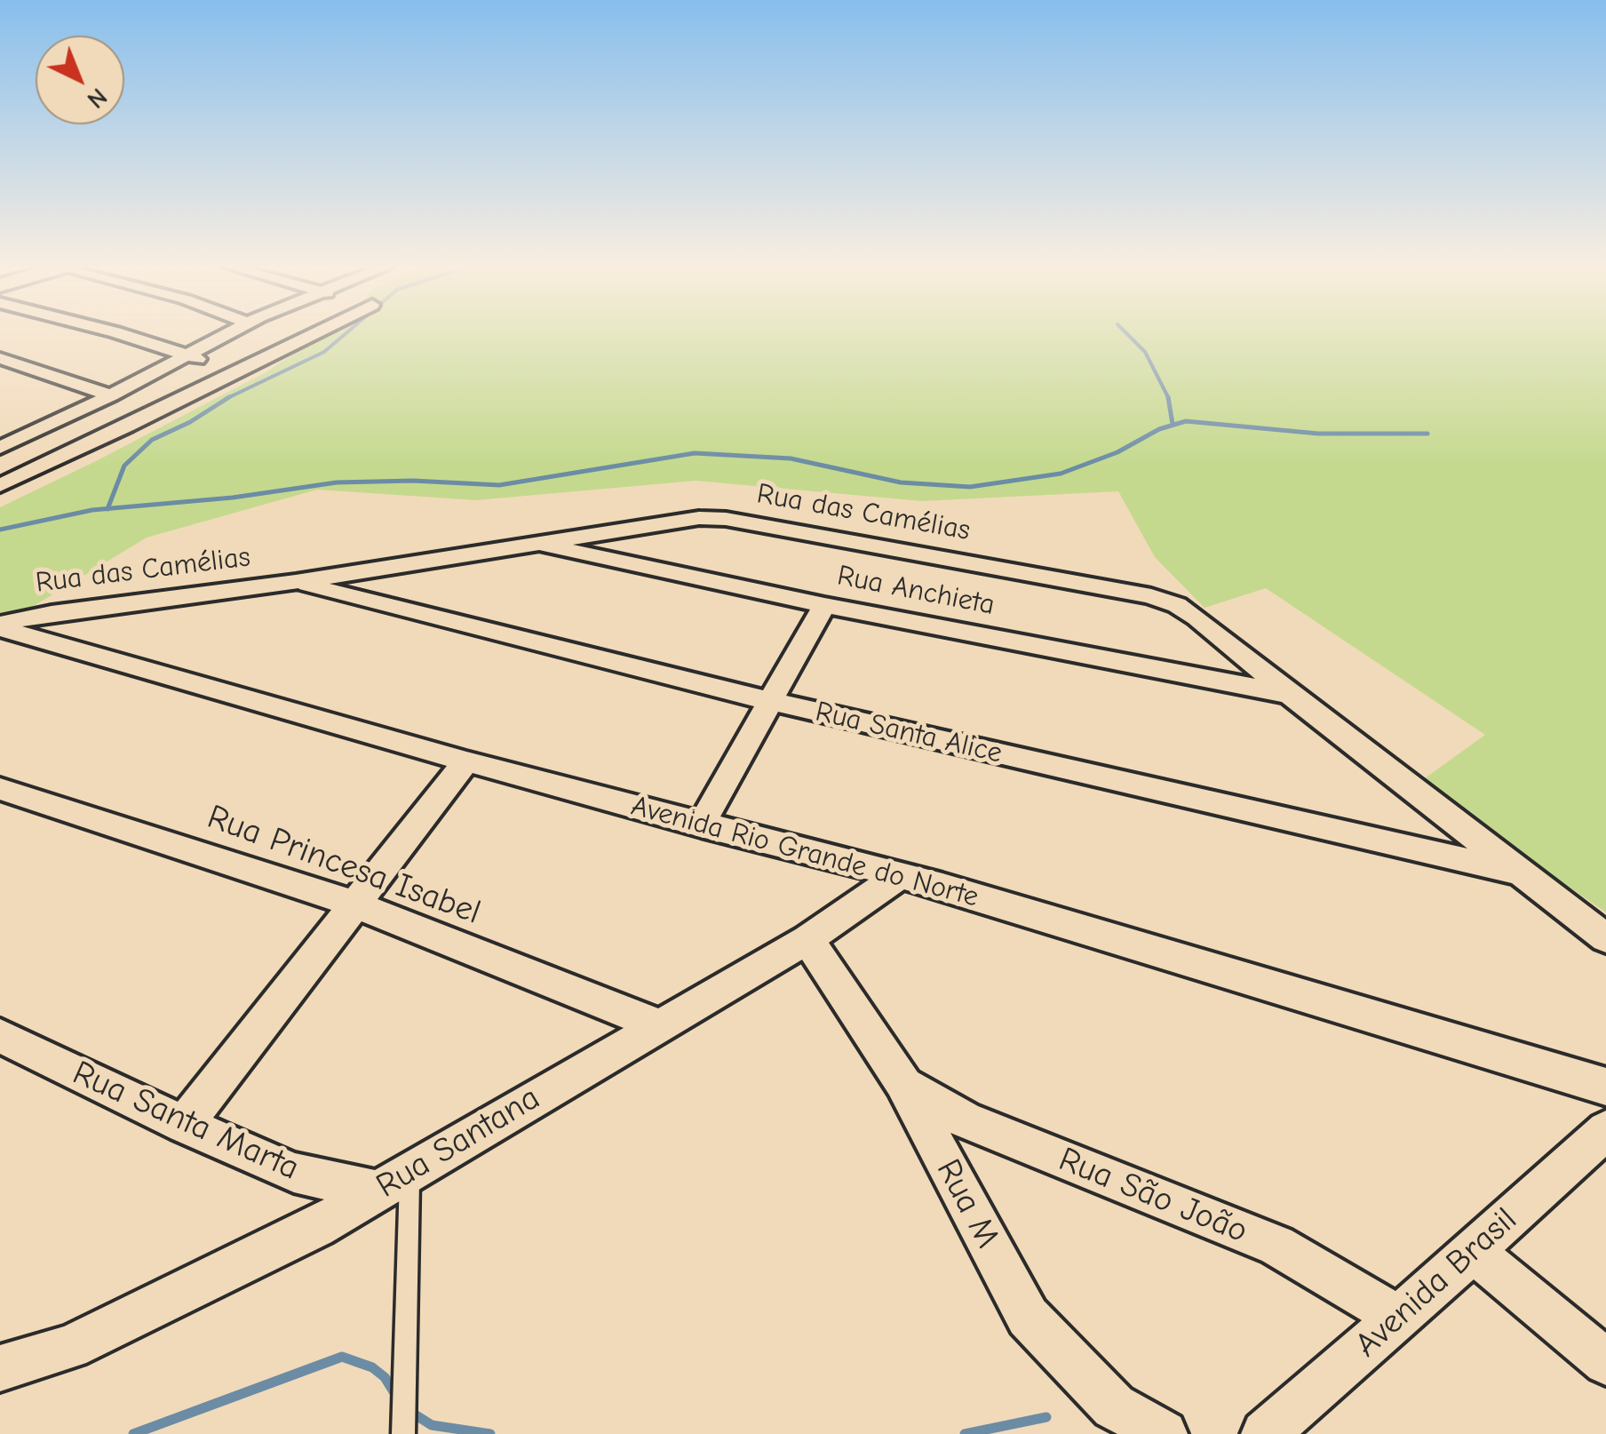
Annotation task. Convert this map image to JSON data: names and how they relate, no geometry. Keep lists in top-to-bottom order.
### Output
{
  "streets": {
    "street": [
      "Rua das Camélias",
      "Rua Anchieta",
      "Rua Santa Alice",
      "Avenida Rio Grande do Norte",
      "Rua Princesa Isabel",
      "Rua Santa Marta",
      "Rua Santana",
      "Rua São João",
      "Rua M",
      "Avenida Brasil"
    ]
  },
  "crossings": [
    ["Rua das Camélias", "Rua Anchieta"],
    ["Rua das Camélias", "Rua Santa Alice"],
    ["Rua das Camélias", "Avenida Rio Grande do Norte"],
    ["Avenida Rio Grande do Norte", "Rua Santana"],
    ["Rua Princesa Isabel", "Rua Santana"],
    ["Rua Santa Marta", "Rua Santana"],
    ["Rua Santana", "Rua M"],
    ["Rua São João", "Rua M"],
    ["Rua São João", "Avenida Brasil"]
  ],
  "north": "bottom right"
}
